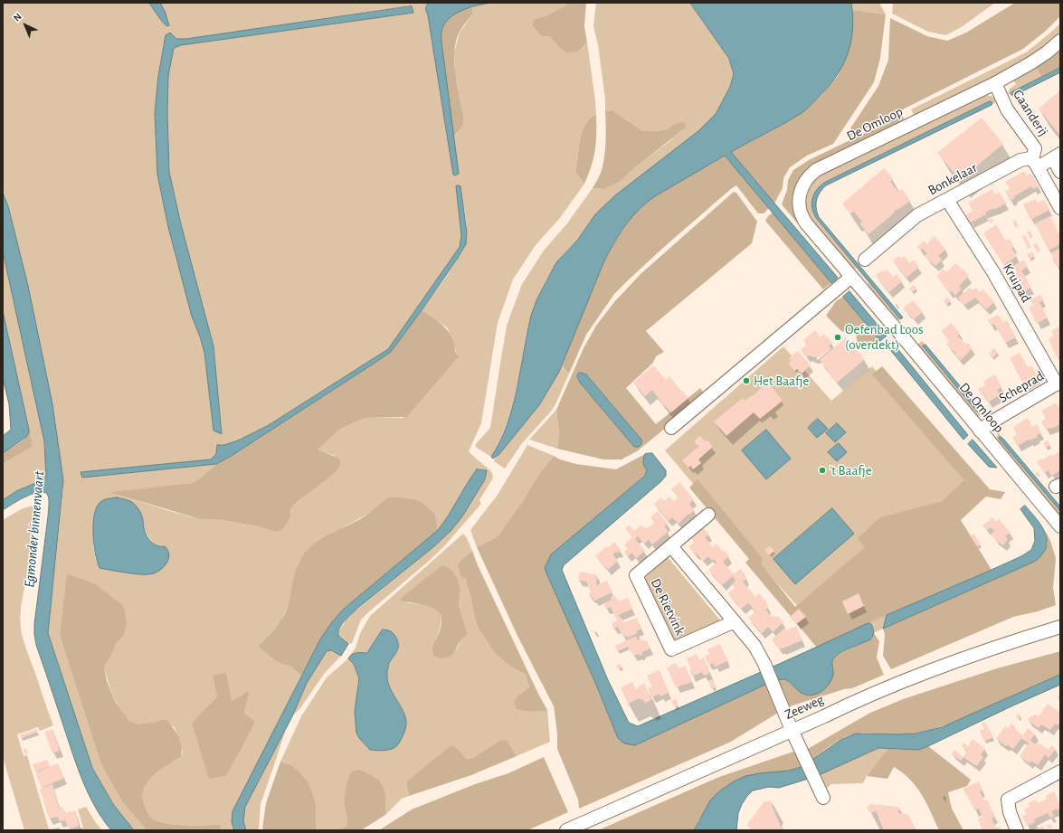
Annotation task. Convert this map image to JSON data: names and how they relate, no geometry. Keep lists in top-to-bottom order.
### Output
{
  "streets": {
    "street": [
      "Gaanderij",
      "De Omloop",
      "Bonkelaar",
      "Kruipad",
      "Scheprad",
      "De Rietvink",
      "Zeeweg"
    ]
  },
  "crossings": [
    ["Gaanderij", "De Omloop"],
    ["Gaanderij", "Bonkelaar"],
    ["De Omloop", "Scheprad"],
    ["Bonkelaar", "Kruipad"],
    ["Kruipad", "Scheprad"]
  ],
  "water": ["Egmonder binnenvaart"],
  "places": ["Oefenbad Loos (overdekt)", "Het Baafje", "'t Baafje"],
  "north": "top left"
}
